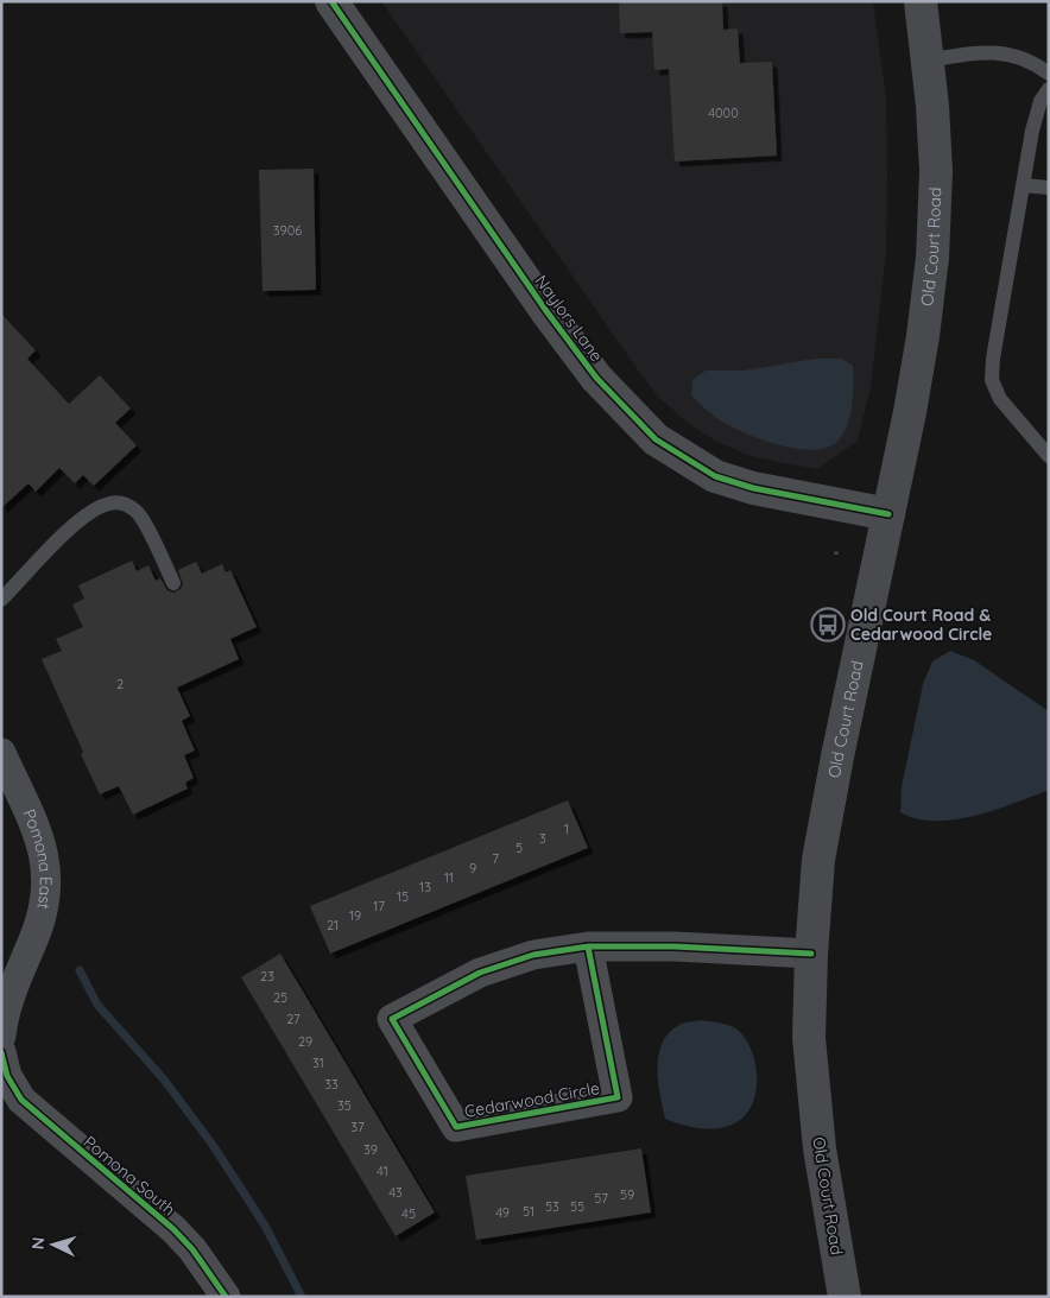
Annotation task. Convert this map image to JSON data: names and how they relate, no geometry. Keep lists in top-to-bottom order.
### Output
{
  "streets": {
    "main road": ["Old Court Road"],
    "street": [
      "Naylors Lane",
      "Pomona East",
      "Cedarwood Circle",
      "Pomona South"
    ]
  },
  "crossings": [
    ["Old Court Road", "Naylors Lane"],
    ["Old Court Road", "Cedarwood Circle"]
  ],
  "places": {
    "bus stop": ["Old Court Road & Cedarwood Circle"]
  },
  "house_numbers": [
    "4000",
    "3906",
    "2",
    "1",
    "3",
    "5",
    "7",
    "9",
    "11",
    "13",
    "15",
    "17",
    "19",
    "21",
    "23",
    "25",
    "27",
    "29",
    "31",
    "33",
    "35",
    "37",
    "39",
    "41",
    "43",
    "59",
    "57",
    "53",
    "55",
    "51",
    "49",
    "45"
  ],
  "north": "left"
}
